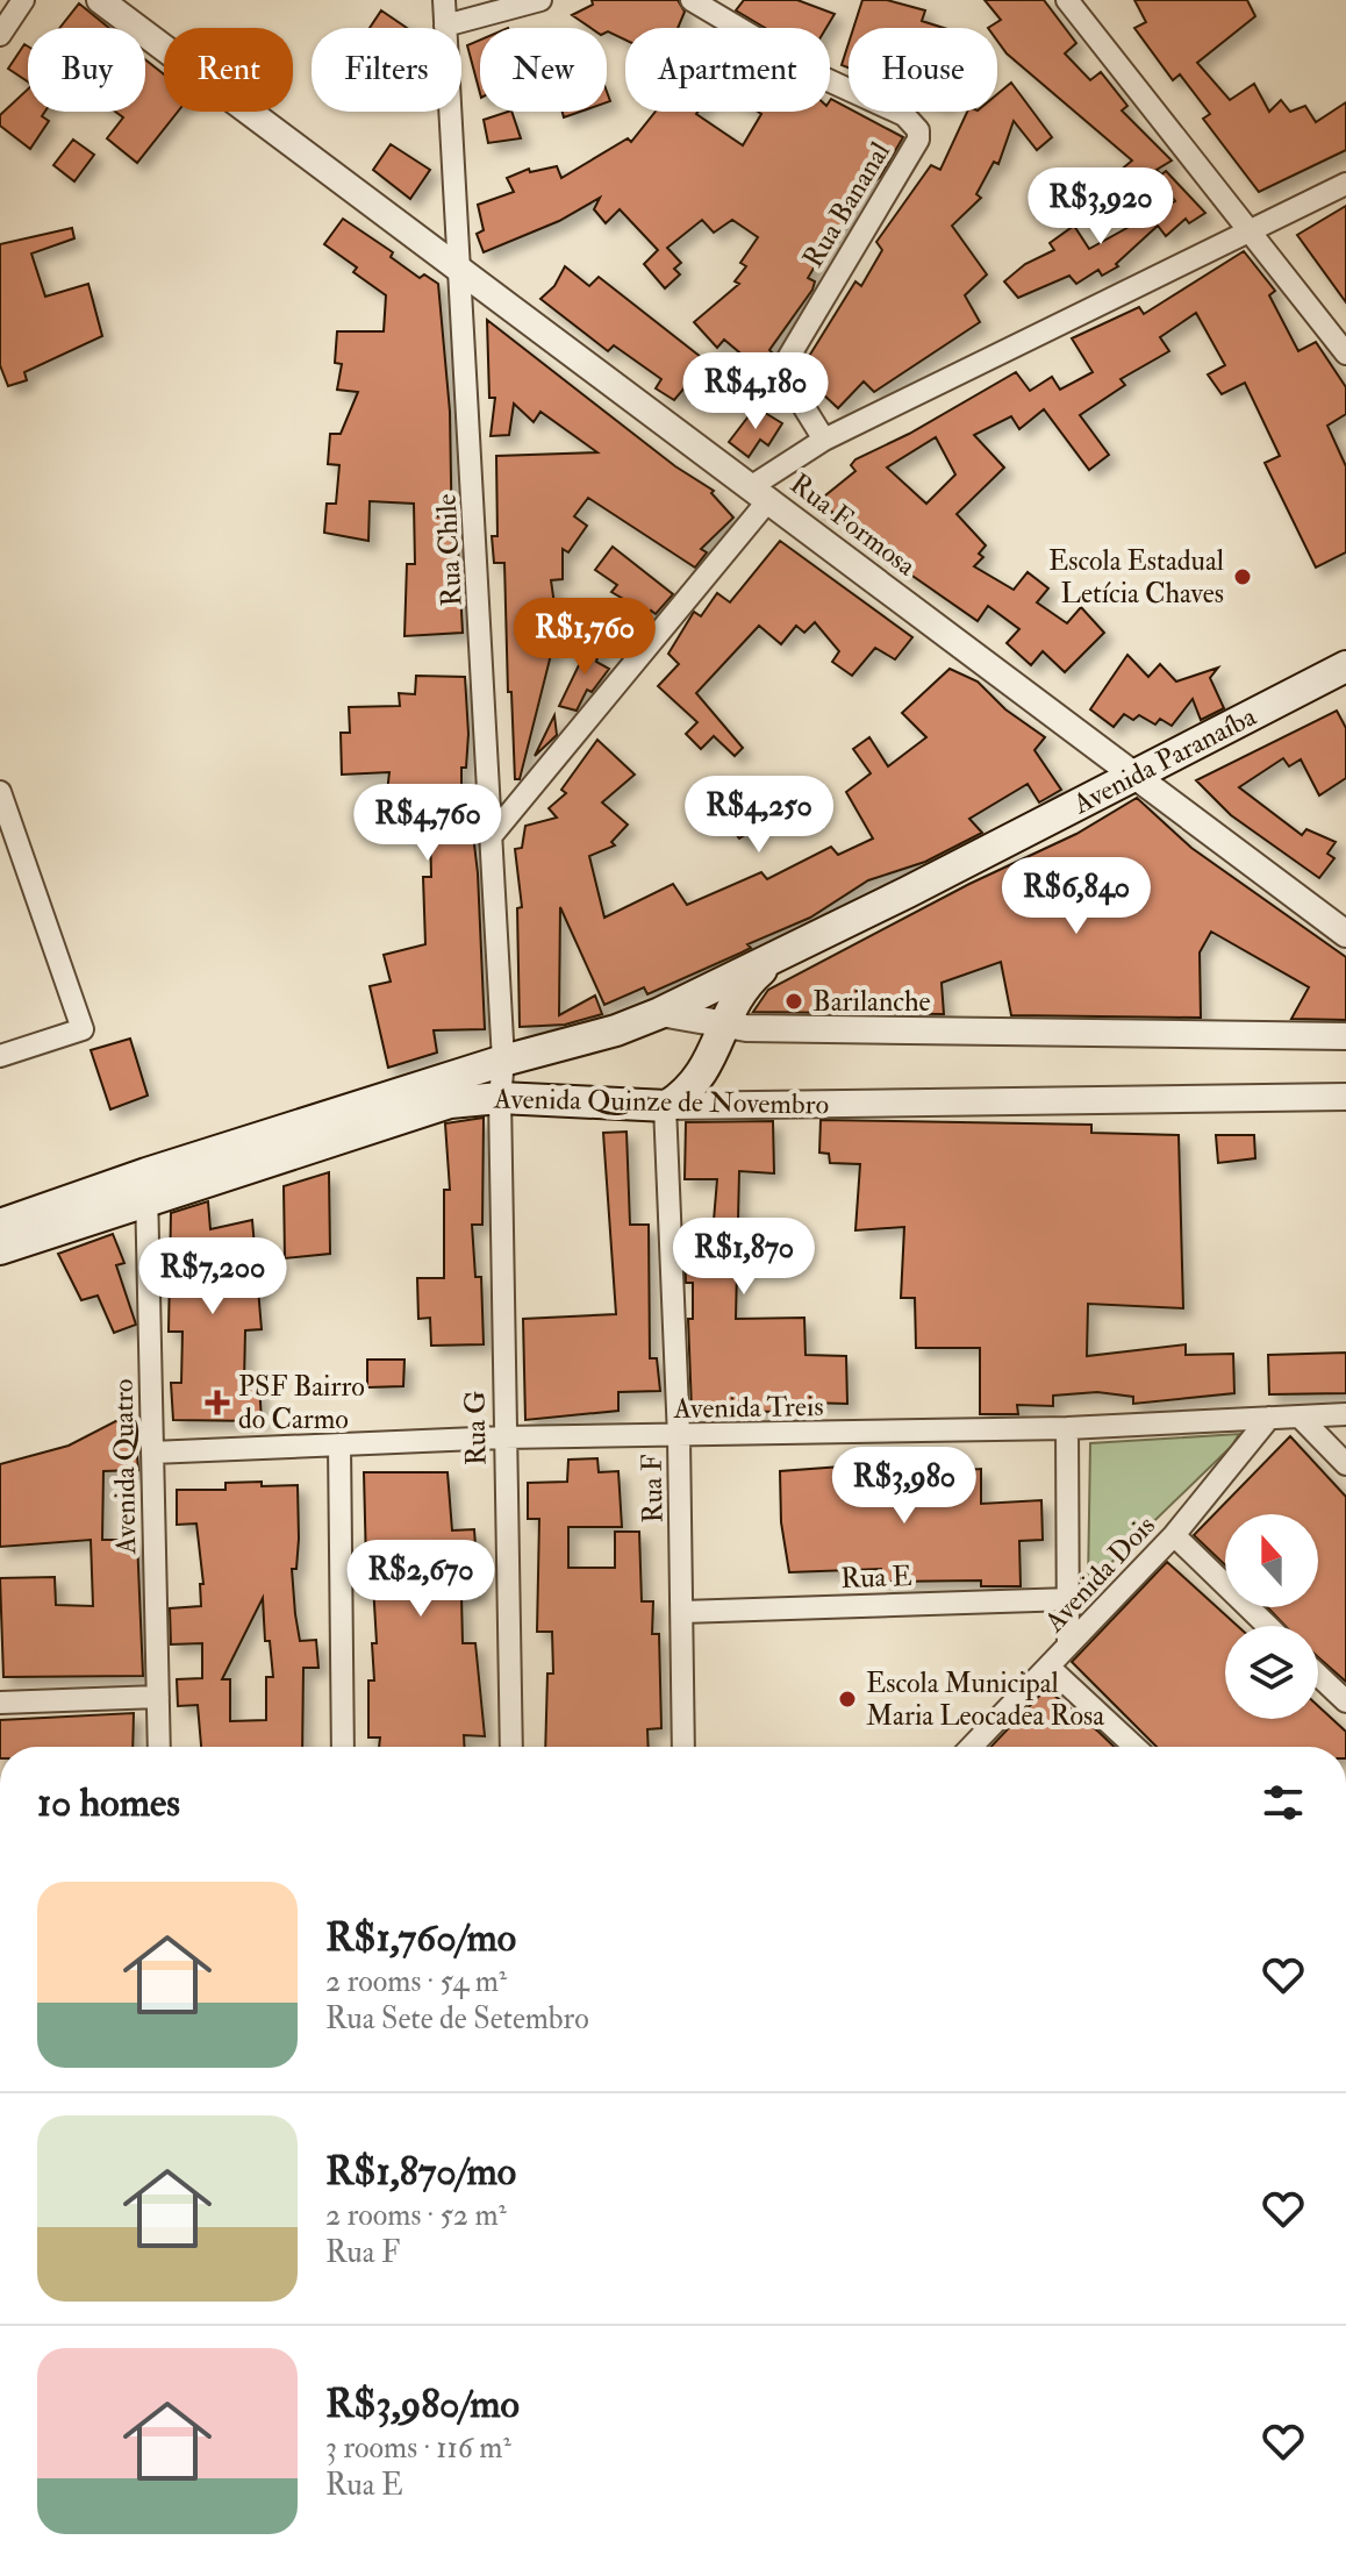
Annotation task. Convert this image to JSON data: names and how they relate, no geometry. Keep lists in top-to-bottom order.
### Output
{
  "streets": {
    "main road": ["Avenida Paranaíba", "Avenida Quinze de Novembro"],
    "street": [
      "Rua Bananal",
      "Rua Formosa",
      "Rua Chile",
      "Avenida Treis",
      "Rua G",
      "Avenida Quatro",
      "Rua F",
      "Avenida Dois",
      "Rua E"
    ]
  },
  "crossings": [
    ["Rua Formosa", "Rua Chile"],
    ["Rua Formosa", "Avenida Paranaíba"],
    ["Rua Chile", "Avenida Quinze de Novembro"],
    ["Rua Chile", "Rua G"],
    ["Avenida Paranaíba", "Avenida Quinze de Novembro"],
    ["Avenida Quinze de Novembro", "Rua G"],
    ["Avenida Quinze de Novembro", "Avenida Quatro"],
    ["Avenida Quinze de Novembro", "Rua F"],
    ["Avenida Treis", "Rua G"],
    ["Avenida Treis", "Avenida Quatro"],
    ["Avenida Treis", "Rua F"],
    ["Avenida Treis", "Avenida Dois"],
    ["Rua F", "Rua E"]
  ],
  "places": {
    "other": ["Escola Estadual Letícia Chaves", "Barilanche", "Escola Municipal Maria Leocadea Rosa"],
    "health": ["PSF Bairro do Carmo"]
  },
  "north": "top",
  "page": {
    "chip": [
      "Buy",
      "Rent",
      "Filters",
      "New",
      "Apartment",
      "House"
    ],
    "price": [
      "R$3,920",
      "R$4,180",
      "R$1,760",
      "R$4,250",
      "R$4,760",
      "R$6,840",
      "R$1,870",
      "R$7,200",
      "R$3,980",
      "R$2,670"
    ],
    "heading": "10 homes",
    "list": [
      {
        "name": "R$1,760/mo",
        "note": "2 rooms · 54 m² · Rua Sete de Setembro"
      },
      {
        "name": "R$1,870/mo",
        "note": "2 rooms · 52 m² · Rua F"
      },
      {
        "name": "R$3,980/mo",
        "note": "3 rooms · 116 m² · Rua E"
      }
    ]
  }
}
